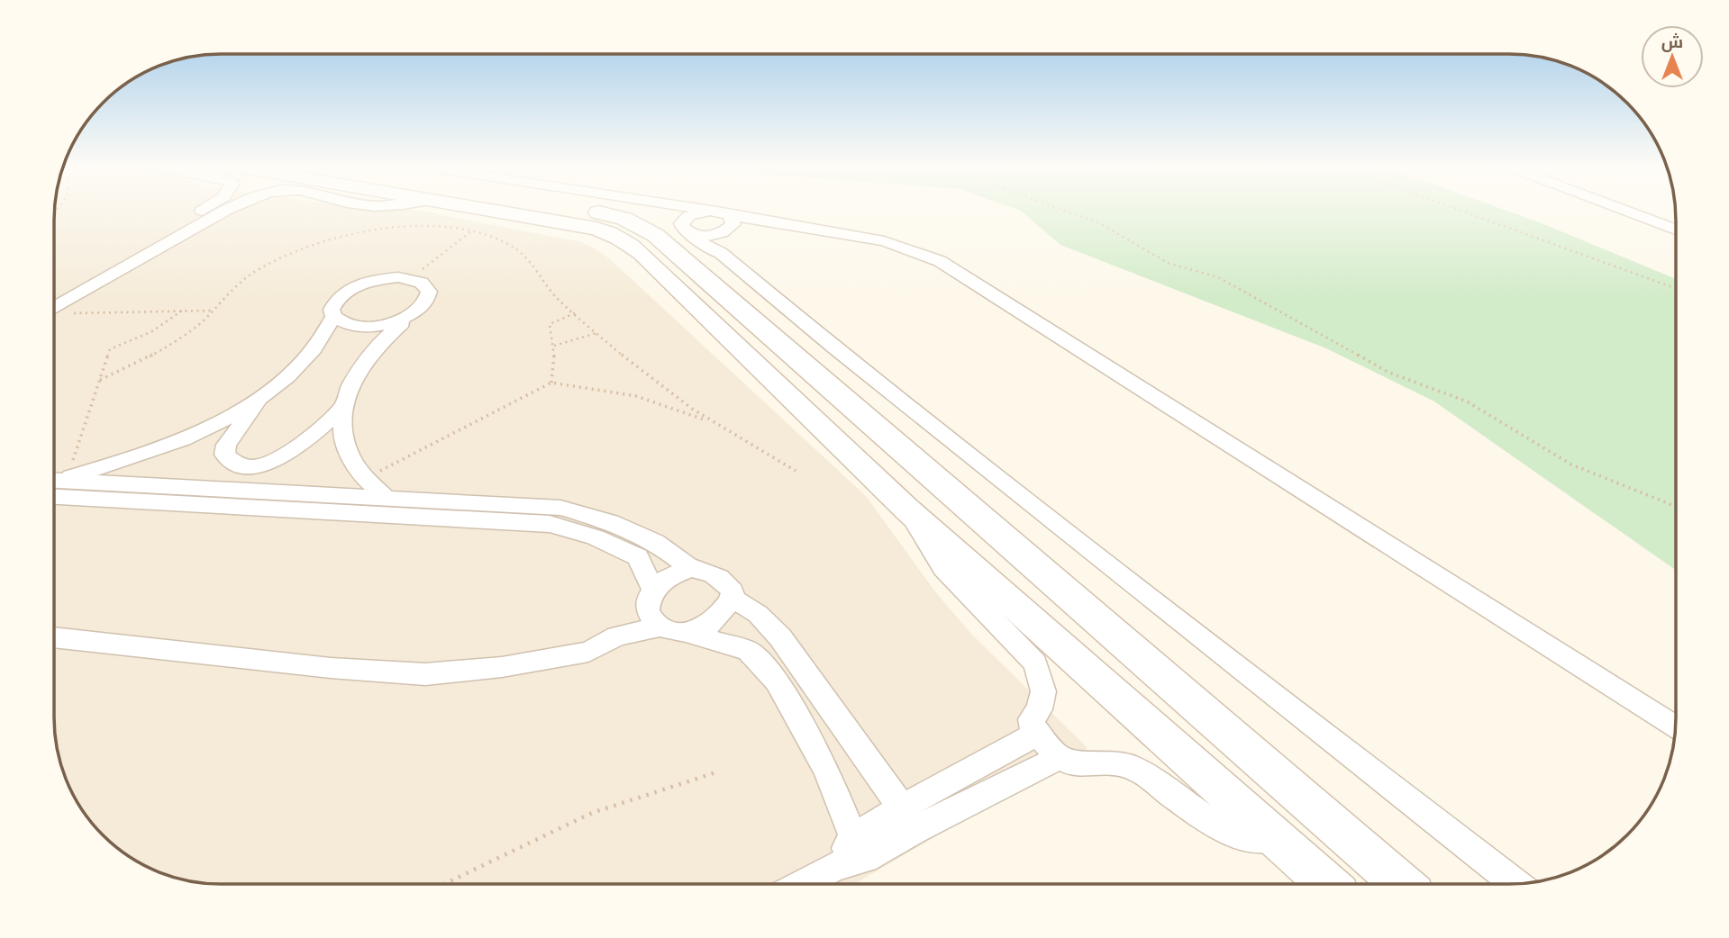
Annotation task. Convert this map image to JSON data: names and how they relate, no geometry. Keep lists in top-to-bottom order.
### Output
{
  "north": "top"
}
